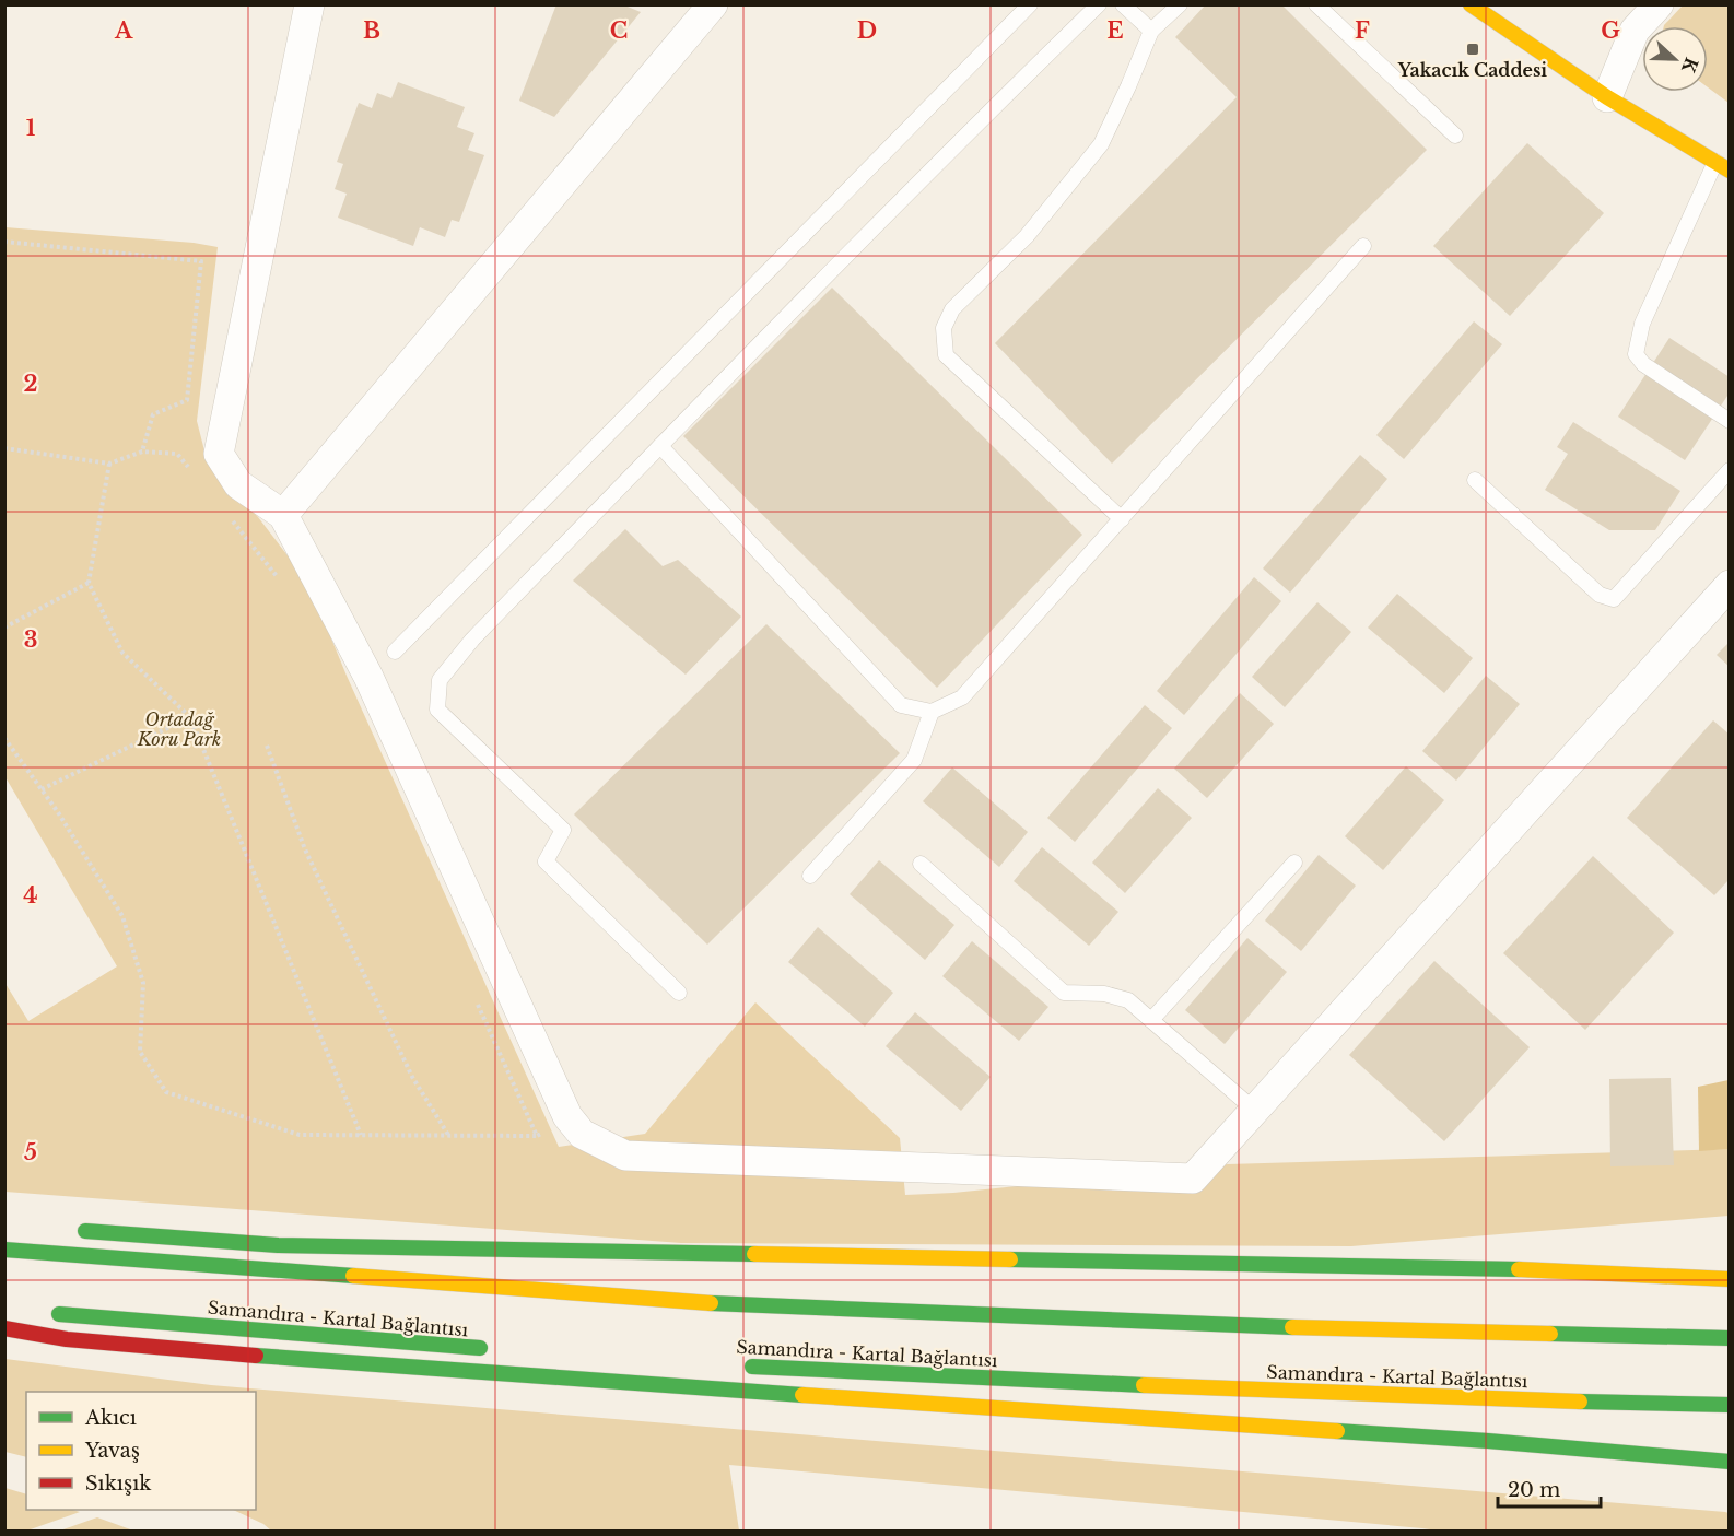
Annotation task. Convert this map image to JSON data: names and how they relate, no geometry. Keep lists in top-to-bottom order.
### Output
{
  "streets": {
    "main road": ["Samandıra - Kartal Bağlantısı"]
  },
  "parks": ["Ortadağ Koru Park"],
  "places": {
    "transit": ["Yakacık Caddesi"]
  },
  "legend": ["Akıcı", "Yavaş", "Sıkışık"],
  "scale_bar": "20 m",
  "north": "right",
  "grid": {
    "columns": [
      "A",
      "B",
      "C",
      "D",
      "E",
      "F",
      "G"
    ],
    "rows": [
      "1",
      "2",
      "3",
      "4",
      "5"
    ]
  }
}
